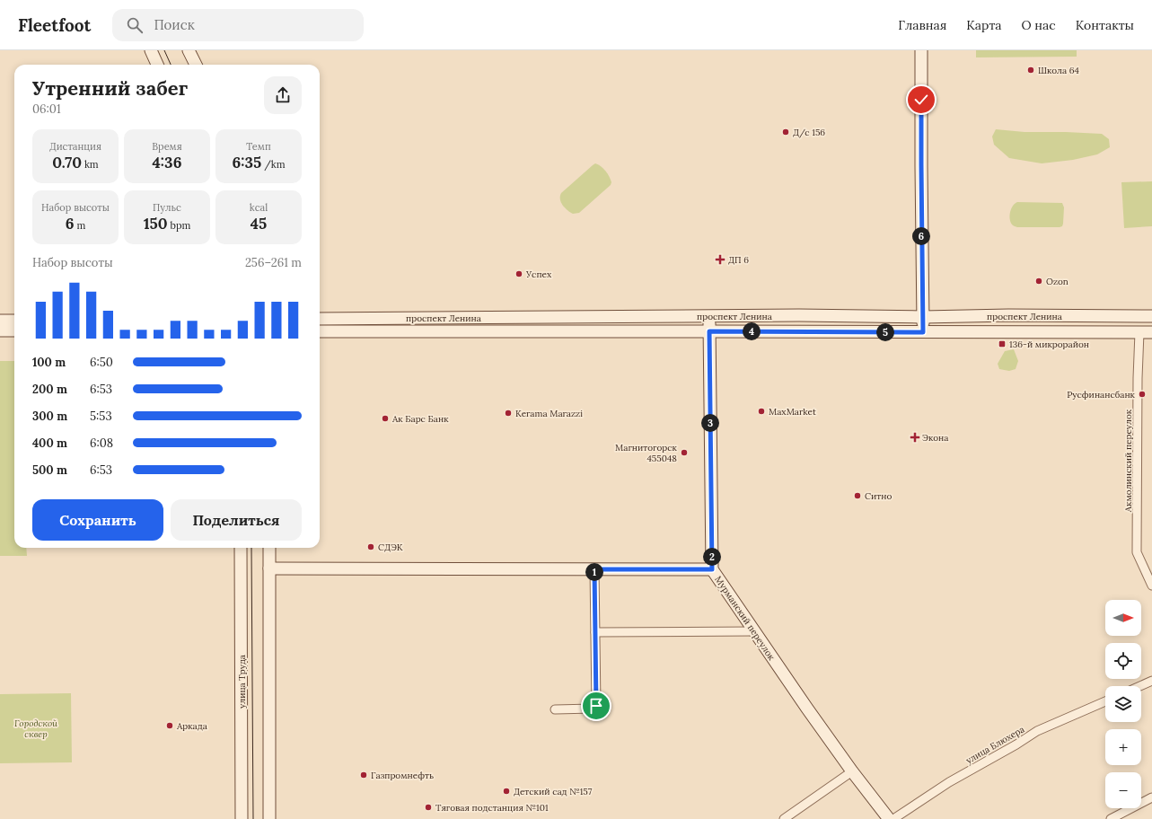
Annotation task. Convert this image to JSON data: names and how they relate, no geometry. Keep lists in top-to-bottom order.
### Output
{
  "streets": {
    "main road": ["проспект Ленина", "Мурманский переулок", "улица Труда"],
    "street": ["Акмолинский переулок", "улица Блюхера"]
  },
  "crossings": [
    ["проспект Ленина", "Акмолинский переулок"],
    ["проспект Ленина", "Мурманский переулок"]
  ],
  "parks": ["Городской сквер"],
  "places": {
    "other": [
      "Школа 64",
      "Д/с 156",
      "Успех",
      "Ozon",
      "Русфинансбанк",
      "MaxMarket",
      "Kerama Marazzi",
      "Ак Барс Банк",
      "Магнитогорск 455048",
      "Ситно",
      "СДЭК",
      "Аркада",
      "Газпромнефть",
      "Детский сад №157",
      "Тяговая подстанция №101"
    ],
    "health": ["ДП 6", "Экона"],
    "transit": ["136-й микрорайон"]
  },
  "north": "right",
  "page": {
    "header": "Fleetfoot",
    "search": "Поиск",
    "nav": [
      "Главная",
      "Карта",
      "О нас",
      "Контакты"
    ],
    "heading": ["Утренний забег", "06:01"],
    "stats": [
      ["Дистанция", "0.70 km"],
      ["Время", "4:36"],
      ["Темп", "6:35 /km"],
      ["Набор высоты", "6 m"],
      ["Пульс", "150 bpm"],
      ["kcal", "45"]
    ],
    "pins": [
      "6",
      "4",
      "5",
      "3",
      "2",
      "1"
    ],
    "chart": ["Набор высоты", "256–261 m"],
    "list": [
      {
        "name": "100 m",
        "note": "6:50"
      },
      {
        "name": "200 m",
        "note": "6:53"
      },
      {
        "name": "300 m",
        "note": "5:53"
      },
      {
        "name": "400 m",
        "note": "6:08"
      },
      {
        "name": "500 m",
        "note": "6:53"
      }
    ],
    "buttons": ["Сохранить", "Поделиться"],
    "map_buttons": ["+", "−"]
  }
}
